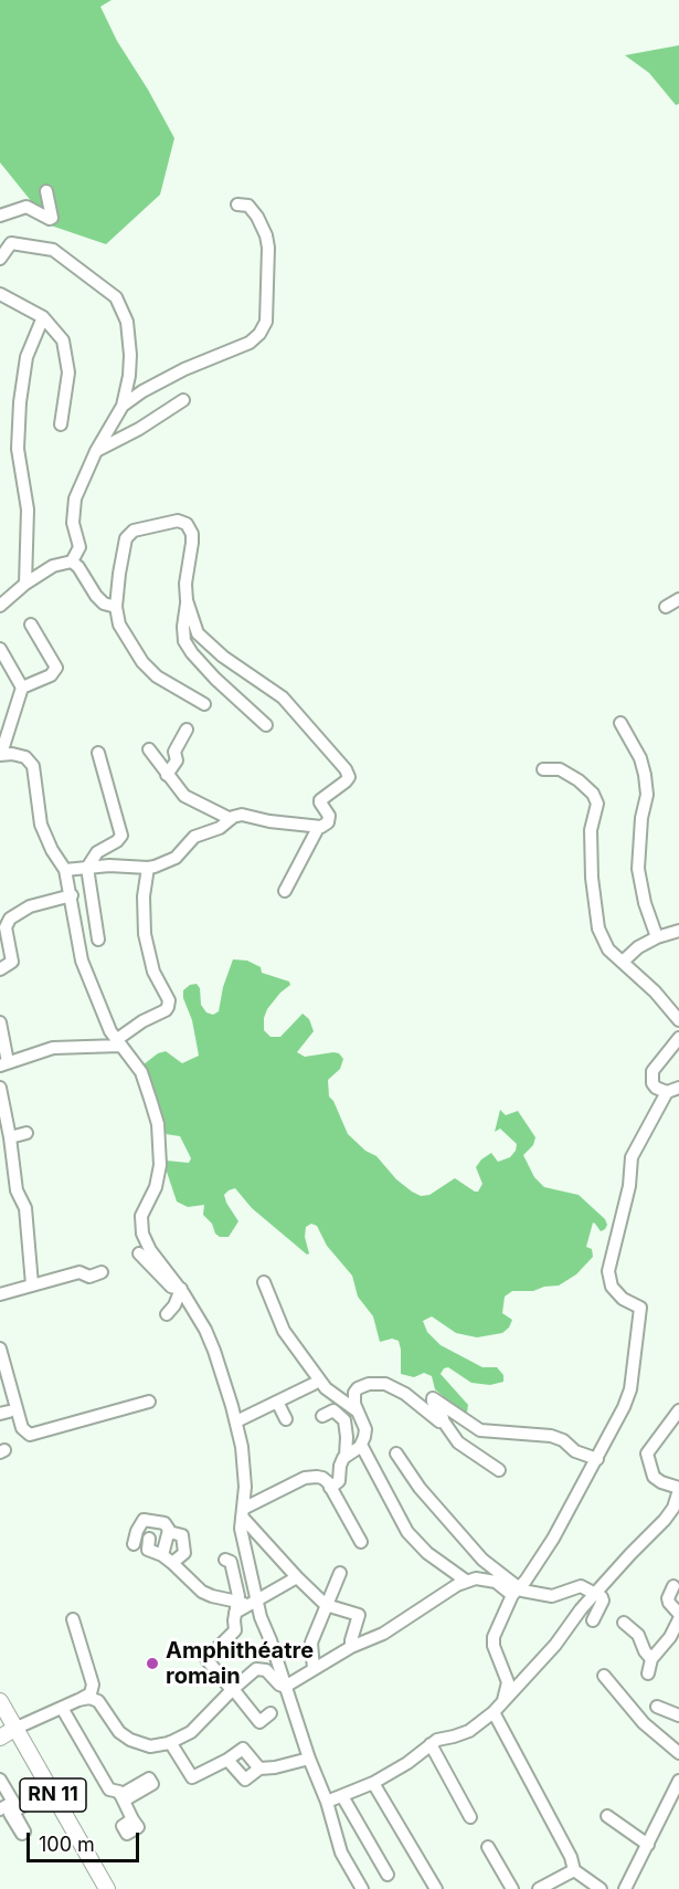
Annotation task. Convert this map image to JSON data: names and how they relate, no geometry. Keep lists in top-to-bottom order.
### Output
{
  "streets": {
    "main road": ["RN 11"]
  },
  "places": ["Amphithéatre romain"],
  "scale_bar": "100 m"
}
